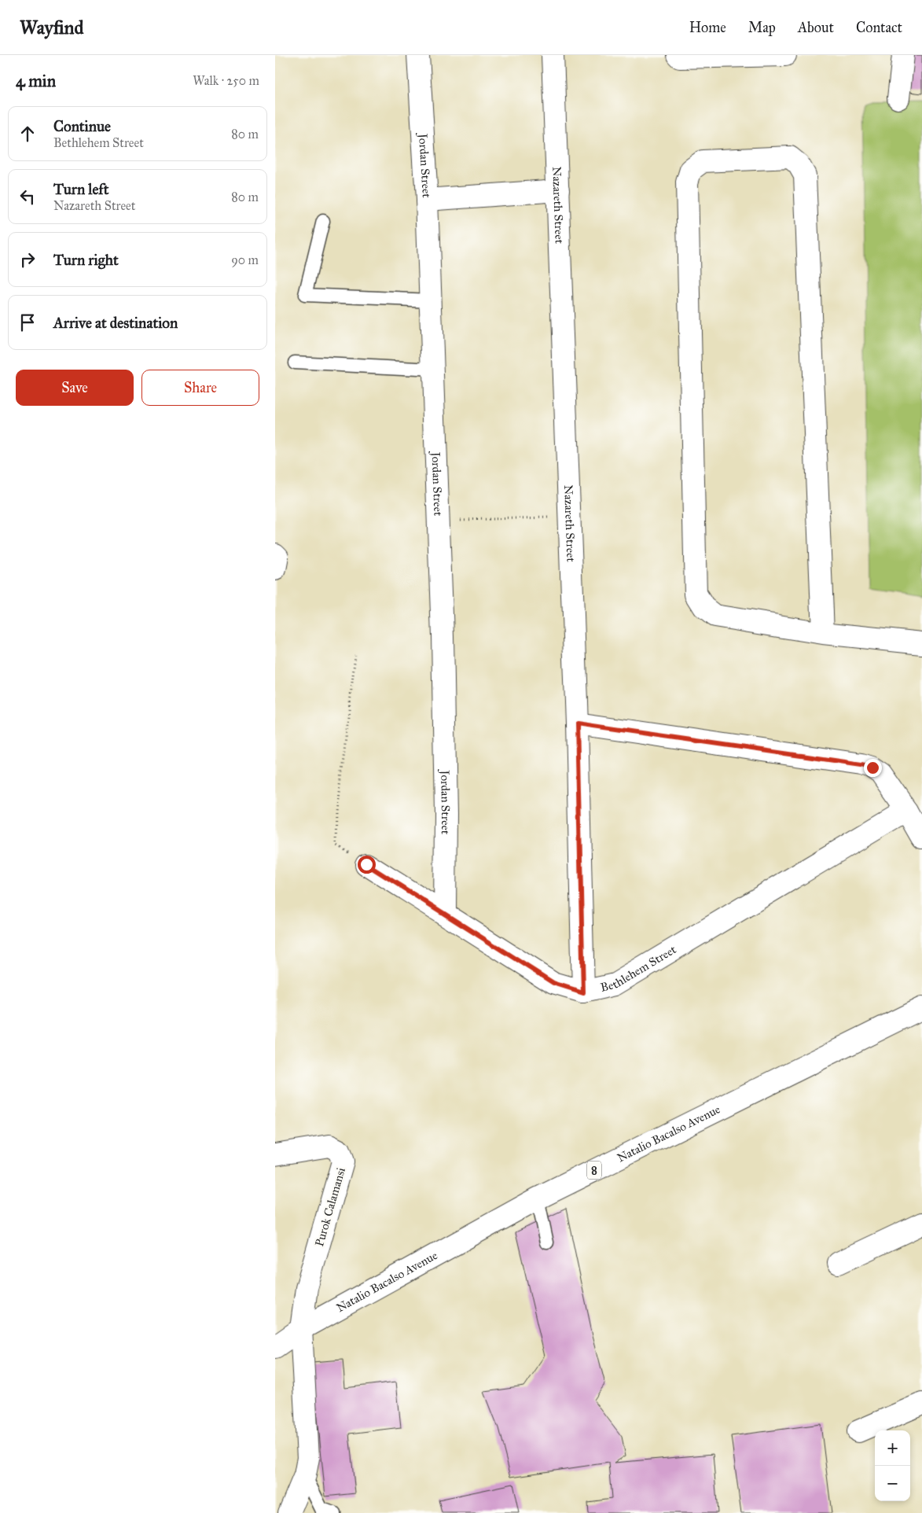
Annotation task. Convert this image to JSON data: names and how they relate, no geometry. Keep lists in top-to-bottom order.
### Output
{
  "streets": {
    "main road": [
      "Jordan Street",
      "Nazareth Street",
      "Bethlehem Street",
      "Natalio Bacalso Avenue",
      "8",
      "Purok Calamansi"
    ]
  },
  "crossings": [
    ["Jordan Street", "Bethlehem Street"],
    ["Nazareth Street", "Bethlehem Street"],
    ["Natalio Bacalso Avenue", "Purok Calamansi"]
  ],
  "page": {
    "header": "Wayfind",
    "nav": [
      "Home",
      "Map",
      "About",
      "Contact"
    ],
    "heading": ["4 min", "Walk · 250 m"],
    "list": [
      ["Continue", "Bethlehem Street", "80 m"],
      ["Turn left", "Nazareth Street", "80 m"],
      ["Turn right", "90 m"],
      "Arrive at destination"
    ],
    "buttons": ["Save", "Share"],
    "map_buttons": ["+", "−"]
  }
}
